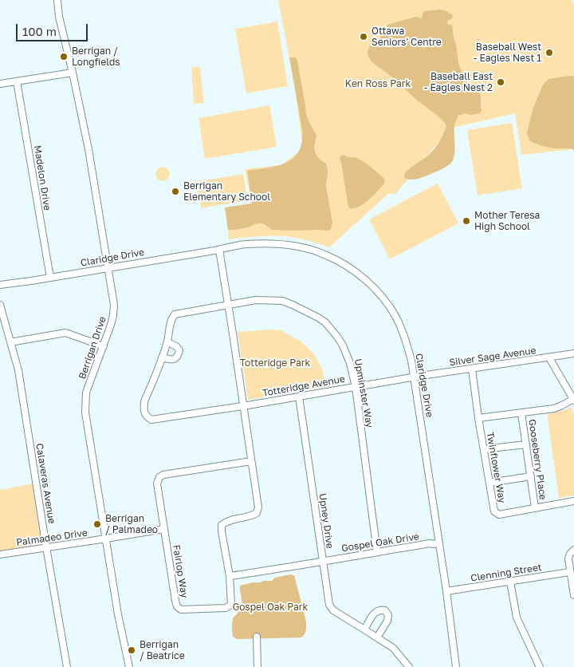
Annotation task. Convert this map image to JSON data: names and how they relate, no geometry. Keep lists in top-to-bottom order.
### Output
{
  "streets": {
    "street": [
      "Madelon Drive",
      "Claridge Drive",
      "Berrigan Drive",
      "Silver Sage Avenue",
      "Totteridge Avenue",
      "Upminster Way",
      "Gooseberry Place",
      "Twinflower Way",
      "Calaveras Avenue",
      "Upney Drive",
      "Palmadeo Drive",
      "Gospel Oak Drive",
      "Fairlop Way",
      "Clenning Street"
    ]
  },
  "crossings": [
    ["Madelon Drive", "Claridge Drive"],
    ["Claridge Drive", "Berrigan Drive"],
    ["Claridge Drive", "Silver Sage Avenue"],
    ["Claridge Drive", "Totteridge Avenue"],
    ["Claridge Drive", "Gospel Oak Drive"],
    ["Claridge Drive", "Fairlop Way"],
    ["Claridge Drive", "Clenning Street"],
    ["Berrigan Drive", "Palmadeo Drive"],
    ["Silver Sage Avenue", "Totteridge Avenue"],
    ["Silver Sage Avenue", "Twinflower Way"],
    ["Totteridge Avenue", "Upminster Way"],
    ["Totteridge Avenue", "Upney Drive"],
    ["Totteridge Avenue", "Fairlop Way"],
    ["Upminster Way", "Gospel Oak Drive"],
    ["Upminster Way", "Fairlop Way"],
    ["Gooseberry Place", "Twinflower Way"],
    ["Calaveras Avenue", "Palmadeo Drive"],
    ["Upney Drive", "Gospel Oak Drive"],
    ["Palmadeo Drive", "Fairlop Way"],
    ["Gospel Oak Drive", "Fairlop Way"]
  ],
  "parks": ["Ken Ross Park", "Totteridge Park", "Gospel Oak Park"],
  "places": [
    "Ottawa Seniors' Centre",
    "Baseball West - Eagles Nest 1",
    "Berrigan / Longfields",
    "Baseball East - Eagles Nest 2",
    "Berrigan Elementary School",
    "Mother Teresa High School",
    "Berrigan / Palmadeo",
    "Berrigan / Beatrice"
  ],
  "scale_bar": "100 m"
}
